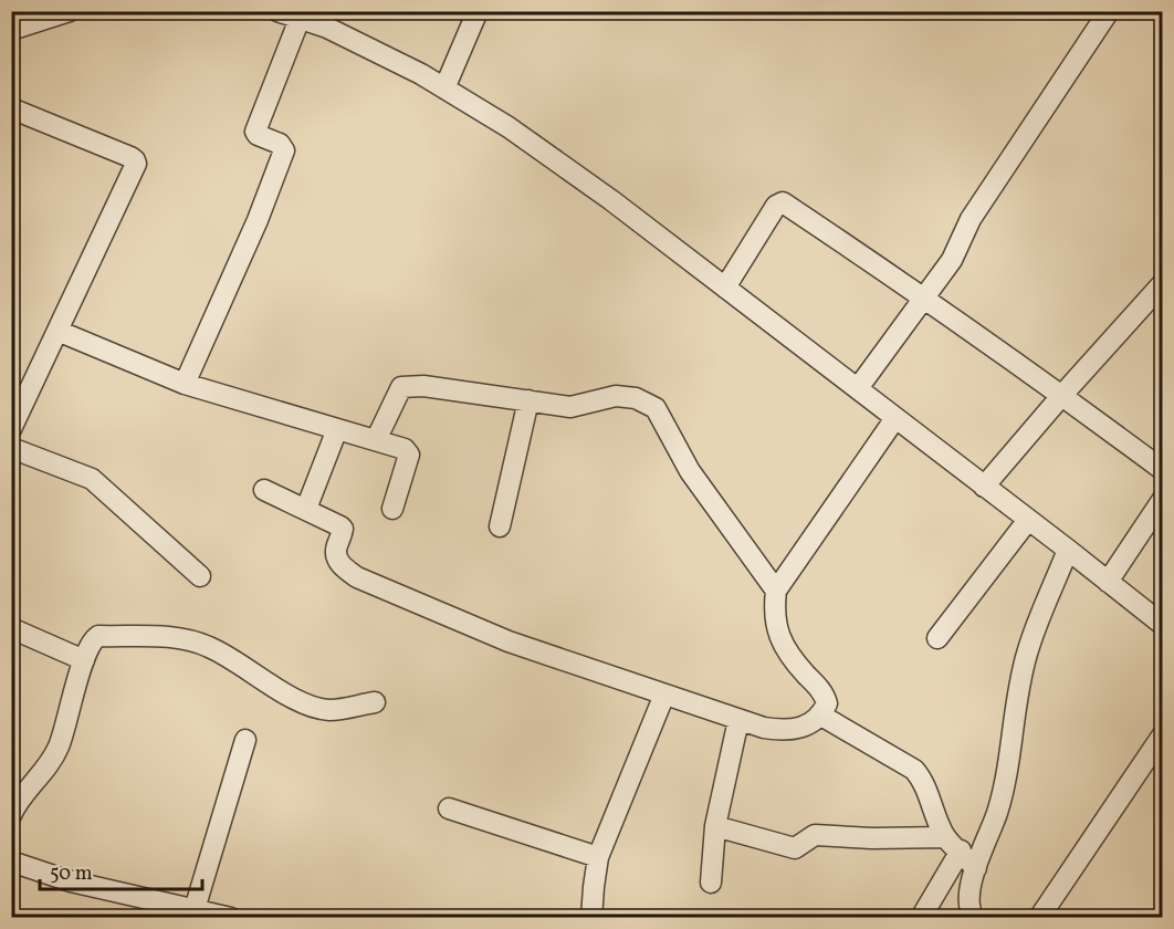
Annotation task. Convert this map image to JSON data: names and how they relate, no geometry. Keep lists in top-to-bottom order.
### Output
{
  "scale_bar": "50 m"
}
